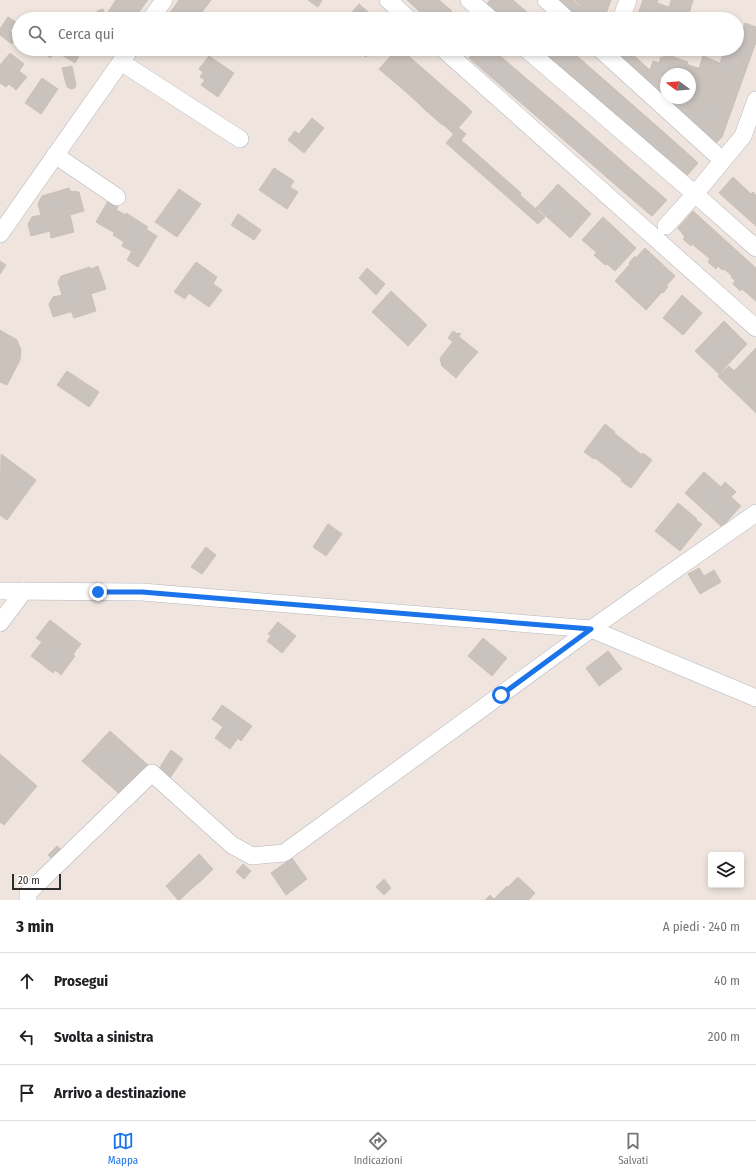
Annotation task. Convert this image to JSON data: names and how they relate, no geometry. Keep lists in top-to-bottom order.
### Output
{
  "scale_bar": "20 m",
  "north": "left",
  "page": {
    "search": "Cerca qui",
    "scale": "20 m",
    "heading": ["3 min", "A piedi · 240 m"],
    "list": [
      ["Prosegui", "40 m"],
      ["Svolta a sinistra", "200 m"],
      "Arrivo a destinazione"
    ],
    "nav": ["Mappa", "Indicazioni", "Salvati"]
  }
}
